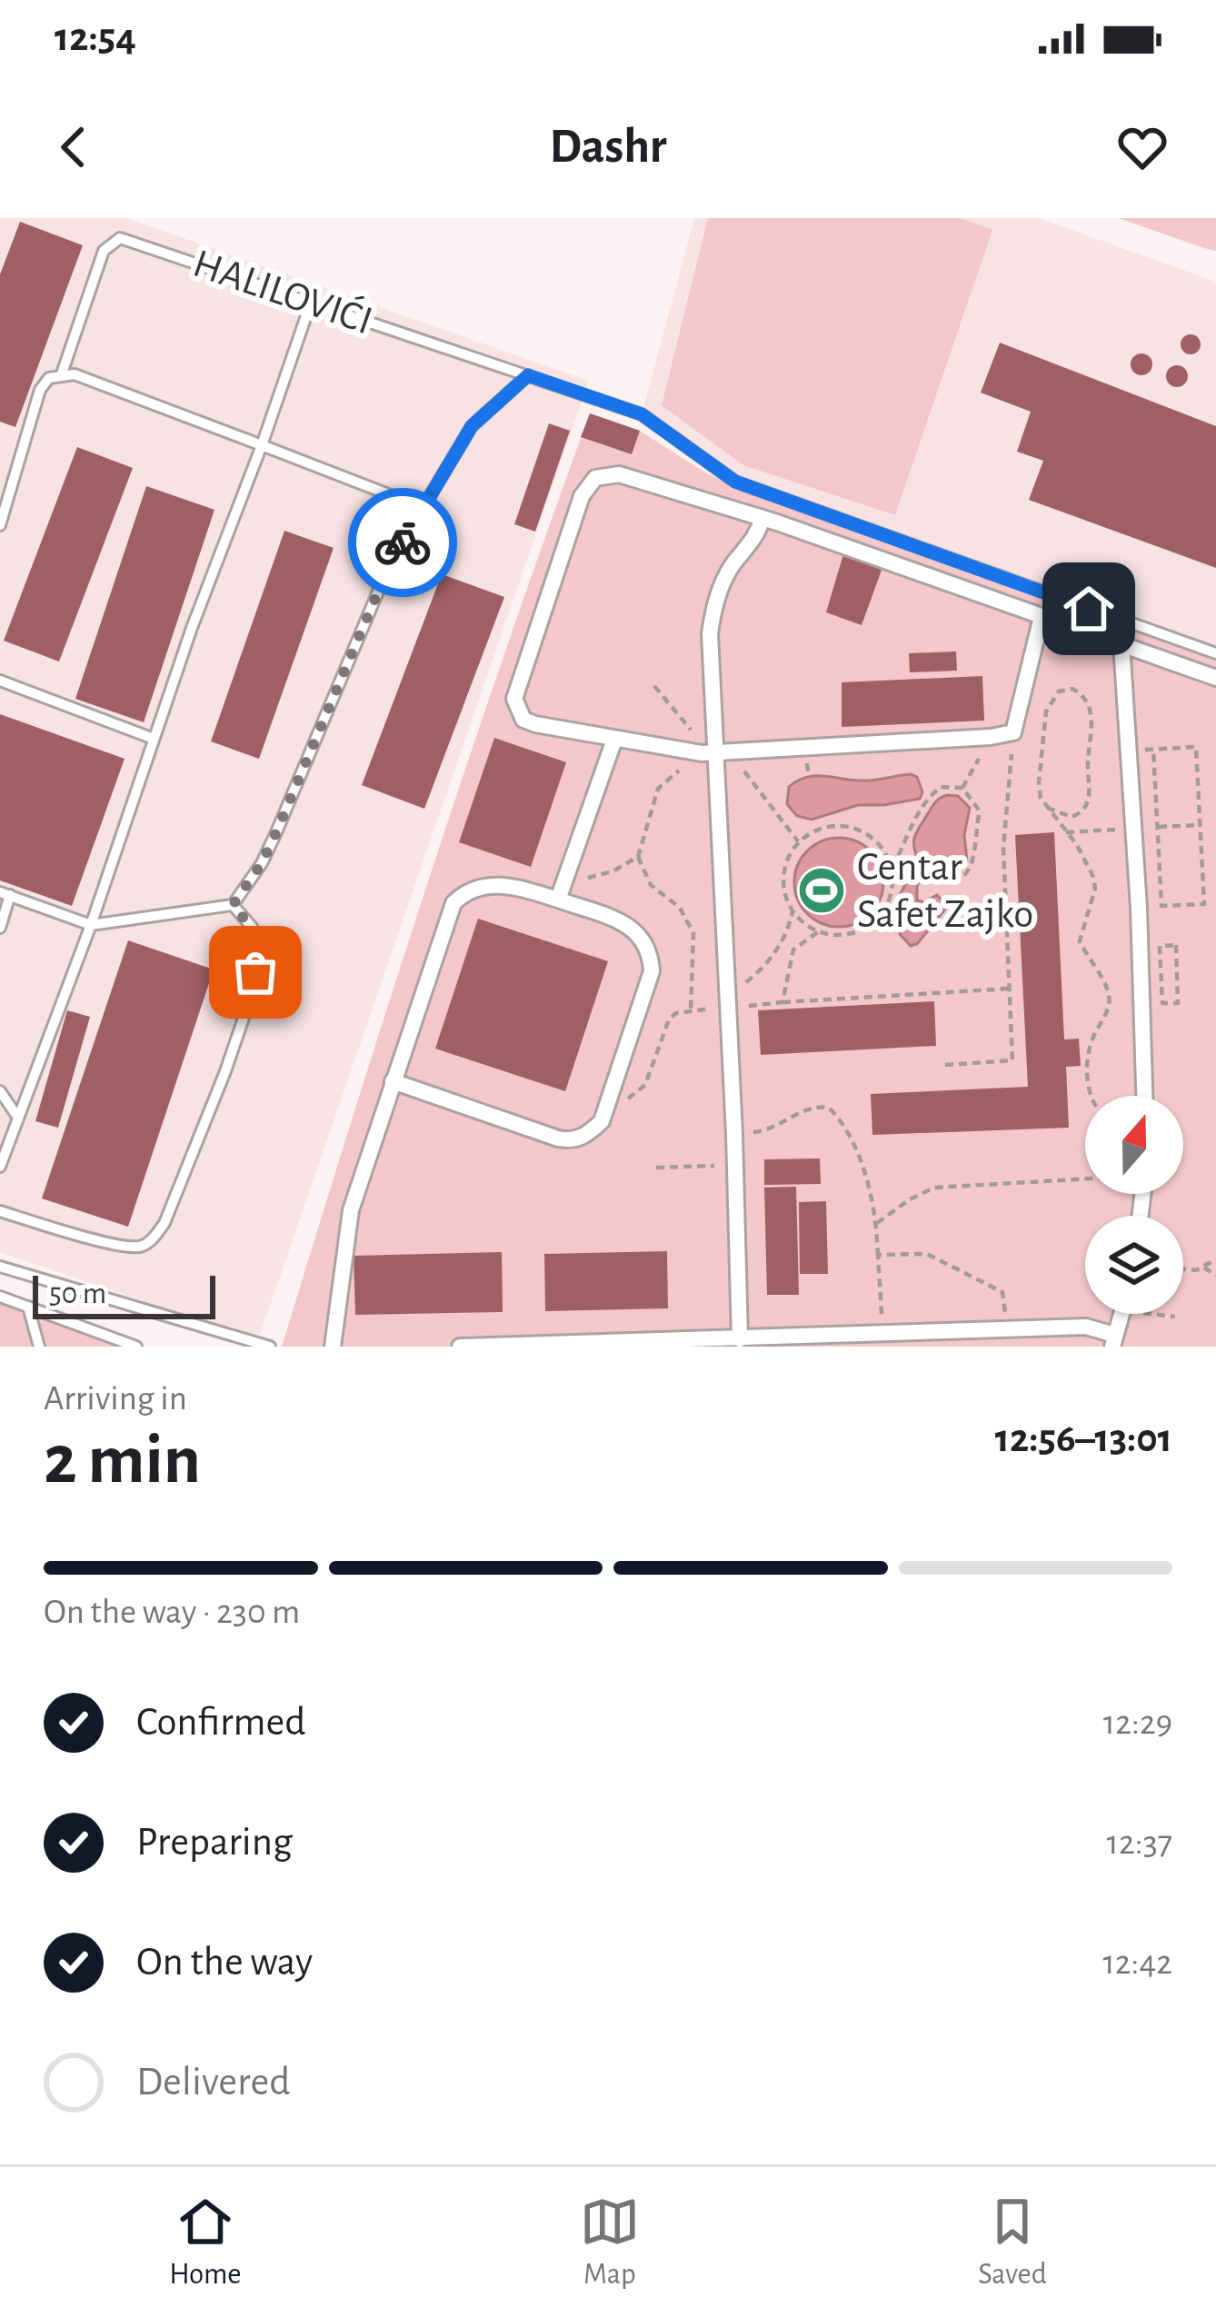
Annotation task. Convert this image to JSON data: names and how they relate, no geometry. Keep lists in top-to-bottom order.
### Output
{
  "streets": {
    "lane": ["HALILOVIĆI"]
  },
  "places": {
    "sports": ["Centar Safet Zajko"]
  },
  "scale_bar": "50 m",
  "north": "top",
  "page": {
    "status": "12:54",
    "header": "Dashr",
    "scale": "50 m",
    "heading": ["2 min", "Arriving in", "12:56–13:01"],
    "bar": "On the way · 230 m",
    "list": [
      ["Confirmed", "12:29"],
      ["Preparing", "12:37"],
      ["On the way", "12:42"],
      "Delivered"
    ],
    "tabs": ["Home", "Map", "Saved"]
  }
}
